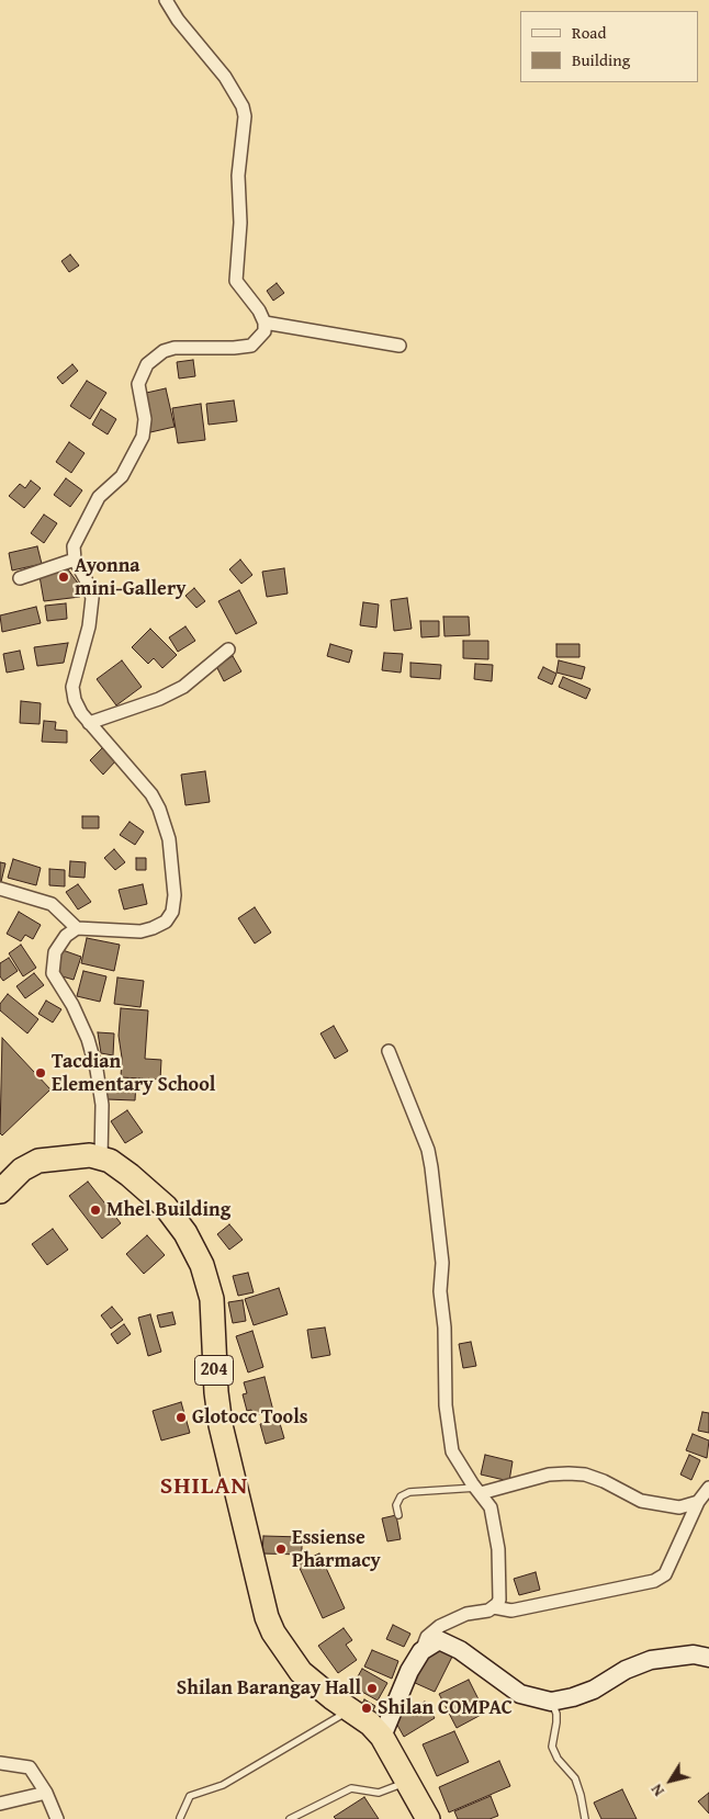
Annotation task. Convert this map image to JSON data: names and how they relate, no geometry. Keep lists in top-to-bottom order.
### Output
{
  "streets": {
    "highway": ["204"]
  },
  "districts": ["SHILAN"],
  "places": [
    "Ayonna mini-Gallery",
    "Tacdian Elementary School",
    "Mhel Building",
    "Glotocc Tools",
    "Essiense Pharmacy",
    "Shilan Barangay Hall",
    "Shilan COMPAC"
  ],
  "legend": ["Road", "Building"],
  "north": "bottom left"
}
